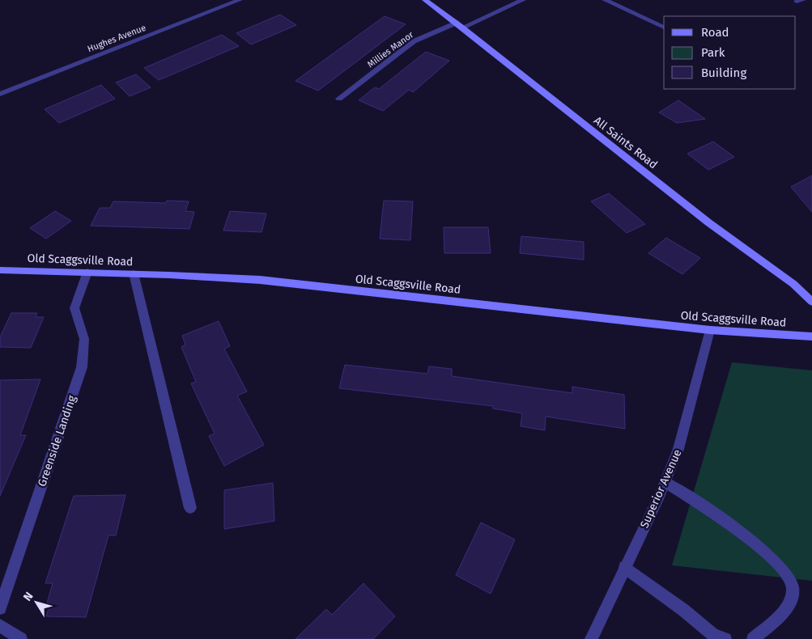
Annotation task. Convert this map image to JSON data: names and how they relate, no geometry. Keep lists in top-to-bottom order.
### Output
{
  "streets": {
    "street": [
      "Hughes Avenue",
      "Millies Manor",
      "All Saints Road",
      "Old Scaggsville Road",
      "Greenside Landing",
      "Superior Avenue"
    ]
  },
  "crossings": [
    ["Millies Manor", "All Saints Road"],
    ["Old Scaggsville Road", "Greenside Landing"],
    ["Old Scaggsville Road", "Superior Avenue"]
  ],
  "legend": ["Road", "Park", "Building"],
  "north": "top left"
}
